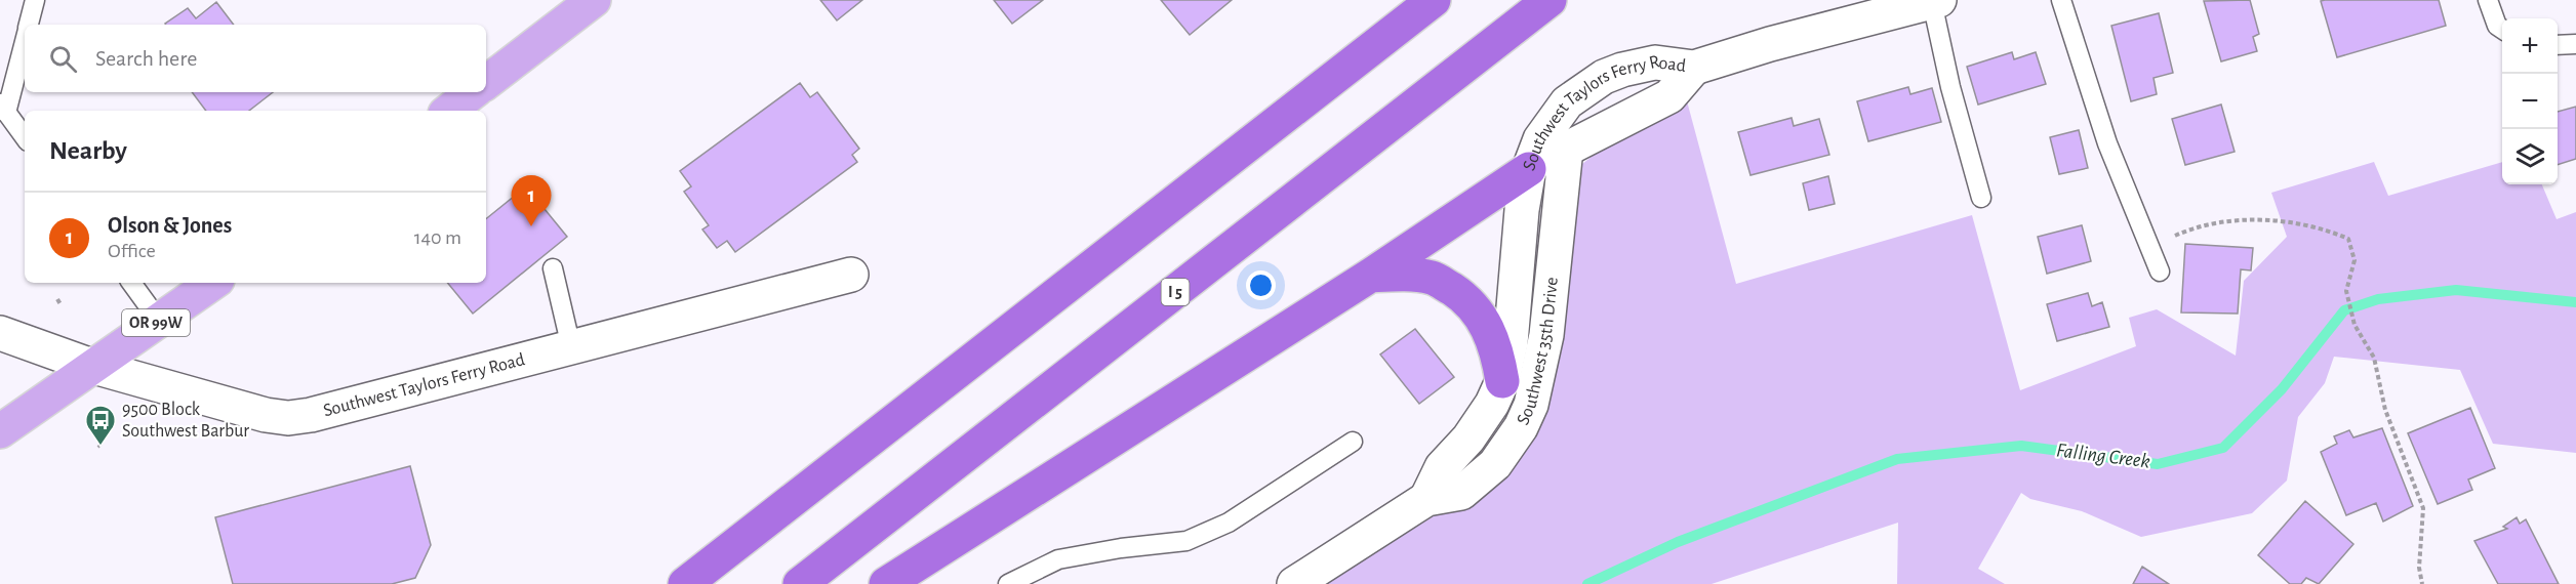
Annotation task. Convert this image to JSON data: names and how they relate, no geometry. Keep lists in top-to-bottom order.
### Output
{
  "streets": {
    "highway": ["I 5"],
    "main road": ["OR 99W"],
    "street": ["Southwest Taylors Ferry Road", "Southwest 35th Drive"]
  },
  "crossings": [
    ["Southwest Taylors Ferry Road", "OR 99W"],
    ["Southwest Taylors Ferry Road", "Southwest 35th Drive"]
  ],
  "water": ["Falling Creek"],
  "places": {
    "bus stop": ["9500 Block Southwest Barbur"]
  },
  "page": {
    "map_buttons": ["+", "−"],
    "search": "Search here",
    "heading": "Nearby",
    "pins": "1",
    "list": [
      {
        "mark": "1",
        "name": "Olson & Jones",
        "note": "Office",
        "value": "140 m"
      }
    ]
  }
}
